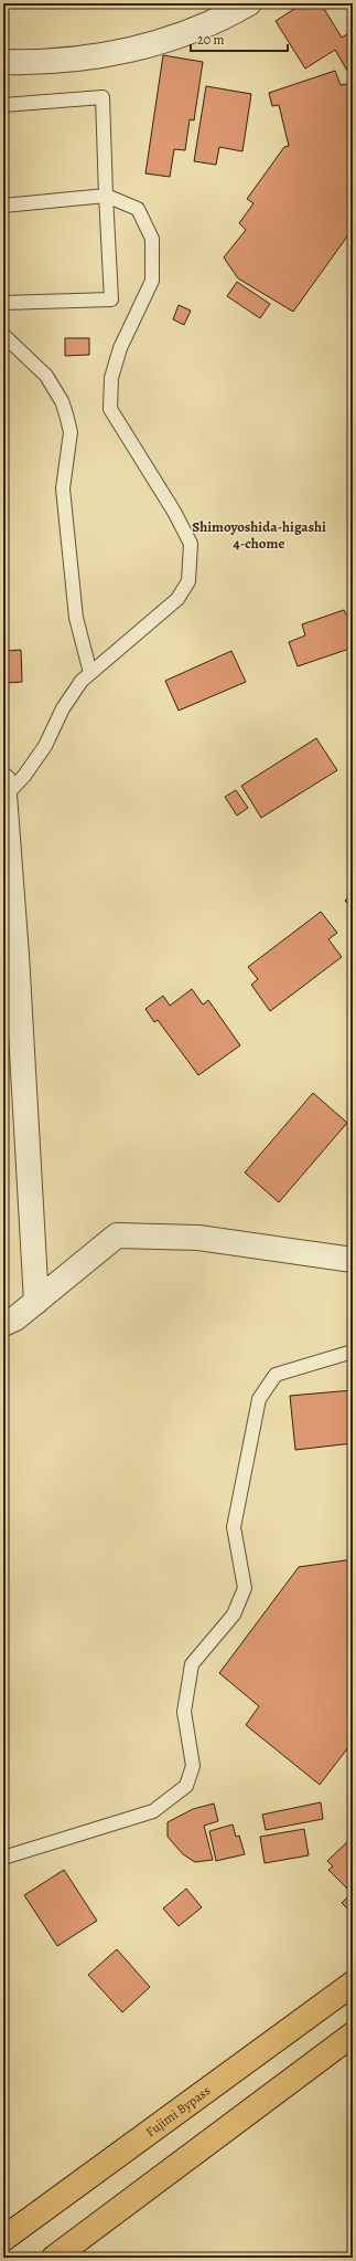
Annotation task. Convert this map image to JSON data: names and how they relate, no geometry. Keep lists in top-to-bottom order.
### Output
{
  "streets": {
    "highway": ["Fujimi Bypass"]
  },
  "districts": ["Shimoyoshida-higashi 4-chome"],
  "scale_bar": "20 m"
}
